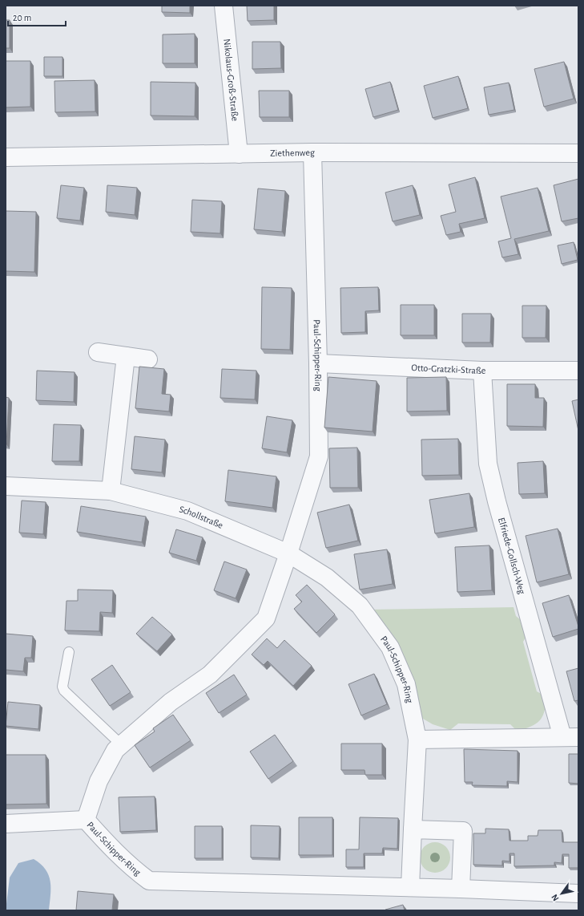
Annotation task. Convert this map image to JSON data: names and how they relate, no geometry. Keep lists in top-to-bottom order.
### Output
{
  "streets": {
    "street": [
      "Nikolaus-Groß-Straße",
      "Ziethenweg",
      "Paul-Schipper-Ring",
      "Otto-Gratzki-Straße",
      "Schollstraße",
      "Elfriede-Gollsch-Weg"
    ]
  },
  "crossings": [
    ["Nikolaus-Groß-Straße", "Ziethenweg"],
    ["Ziethenweg", "Paul-Schipper-Ring"],
    ["Paul-Schipper-Ring", "Otto-Gratzki-Straße"],
    ["Paul-Schipper-Ring", "Schollstraße"],
    ["Paul-Schipper-Ring", "Elfriede-Gollsch-Weg"],
    ["Otto-Gratzki-Straße", "Elfriede-Gollsch-Weg"]
  ],
  "scale_bar": "20 m",
  "north": "bottom left"
}
